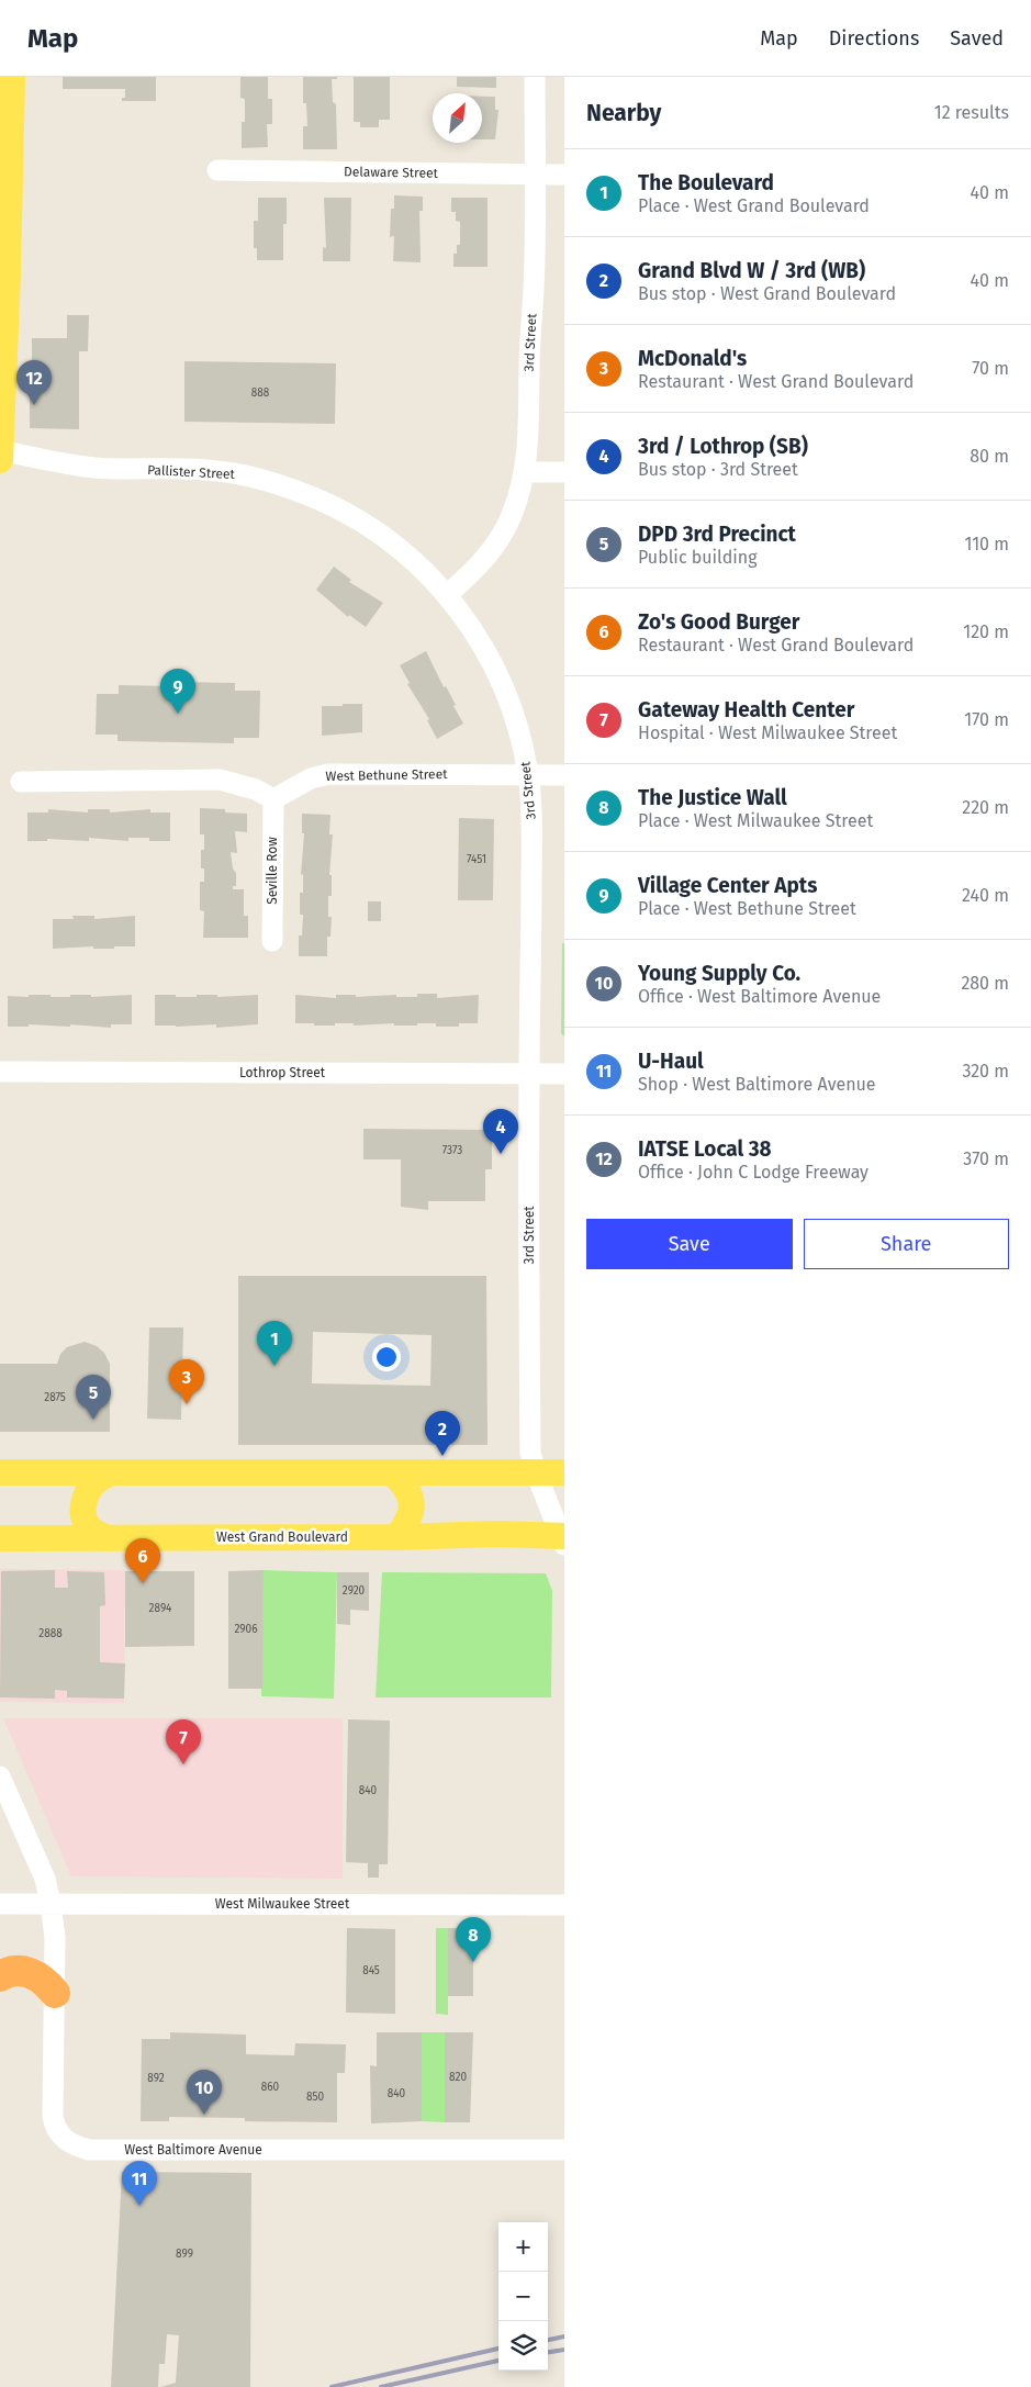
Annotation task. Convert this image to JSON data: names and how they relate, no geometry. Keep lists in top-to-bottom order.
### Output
{
  "streets": {
    "main road": ["West Grand Boulevard"],
    "street": [
      "Delaware Street",
      "3rd Street",
      "Pallister Street",
      "West Bethune Street",
      "Seville Row",
      "Lothrop Street",
      "West Milwaukee Street",
      "West Baltimore Avenue"
    ]
  },
  "crossings": [
    ["Delaware Street", "3rd Street"],
    ["3rd Street", "Pallister Street"],
    ["3rd Street", "West Bethune Street"],
    ["3rd Street", "Lothrop Street"],
    ["3rd Street", "West Grand Boulevard"],
    ["West Bethune Street", "Seville Row"],
    ["West Milwaukee Street", "West Baltimore Avenue"]
  ],
  "house_numbers": [
    "888",
    "7451",
    "7373",
    "2875",
    "2920",
    "2894",
    "2906",
    "2888",
    "840",
    "845",
    "820",
    "892",
    "860",
    "840",
    "850",
    "899"
  ],
  "north": "top right",
  "page": {
    "header": "Map",
    "nav": ["Map", "Directions", "Saved"],
    "heading": ["Nearby", "12 results"],
    "list": [
      {
        "mark": "1",
        "name": "The Boulevard",
        "note": "Place · West Grand Boulevard",
        "value": "40 m"
      },
      {
        "mark": "2",
        "name": "Grand Blvd W / 3rd (WB)",
        "note": "Bus stop · West Grand Boulevard",
        "value": "40 m"
      },
      {
        "mark": "3",
        "name": "McDonald's",
        "note": "Restaurant · West Grand Boulevard",
        "value": "70 m"
      },
      {
        "mark": "4",
        "name": "3rd / Lothrop (SB)",
        "note": "Bus stop · 3rd Street",
        "value": "80 m"
      },
      {
        "mark": "5",
        "name": "DPD 3rd Precinct",
        "note": "Public building",
        "value": "110 m"
      },
      {
        "mark": "6",
        "name": "Zo's Good Burger",
        "note": "Restaurant · West Grand Boulevard",
        "value": "120 m"
      },
      {
        "mark": "7",
        "name": "Gateway Health Center",
        "note": "Hospital · West Milwaukee Street",
        "value": "170 m"
      },
      {
        "mark": "8",
        "name": "The Justice Wall",
        "note": "Place · West Milwaukee Street",
        "value": "220 m"
      },
      {
        "mark": "9",
        "name": "Village Center Apts",
        "note": "Place · West Bethune Street",
        "value": "240 m"
      },
      {
        "mark": "10",
        "name": "Young Supply Co.",
        "note": "Office · West Baltimore Avenue",
        "value": "280 m"
      },
      {
        "mark": "11",
        "name": "U-Haul",
        "note": "Shop · West Baltimore Avenue",
        "value": "320 m"
      },
      {
        "mark": "12",
        "name": "IATSE Local 38",
        "note": "Office · John C Lodge Freeway",
        "value": "370 m"
      }
    ],
    "pins": [
      "12",
      "9",
      "4",
      "1",
      "3",
      "5",
      "2",
      "6",
      "7",
      "8",
      "10",
      "11"
    ],
    "buttons": ["Save", "Share"],
    "map_buttons": ["+", "−"]
  }
}
